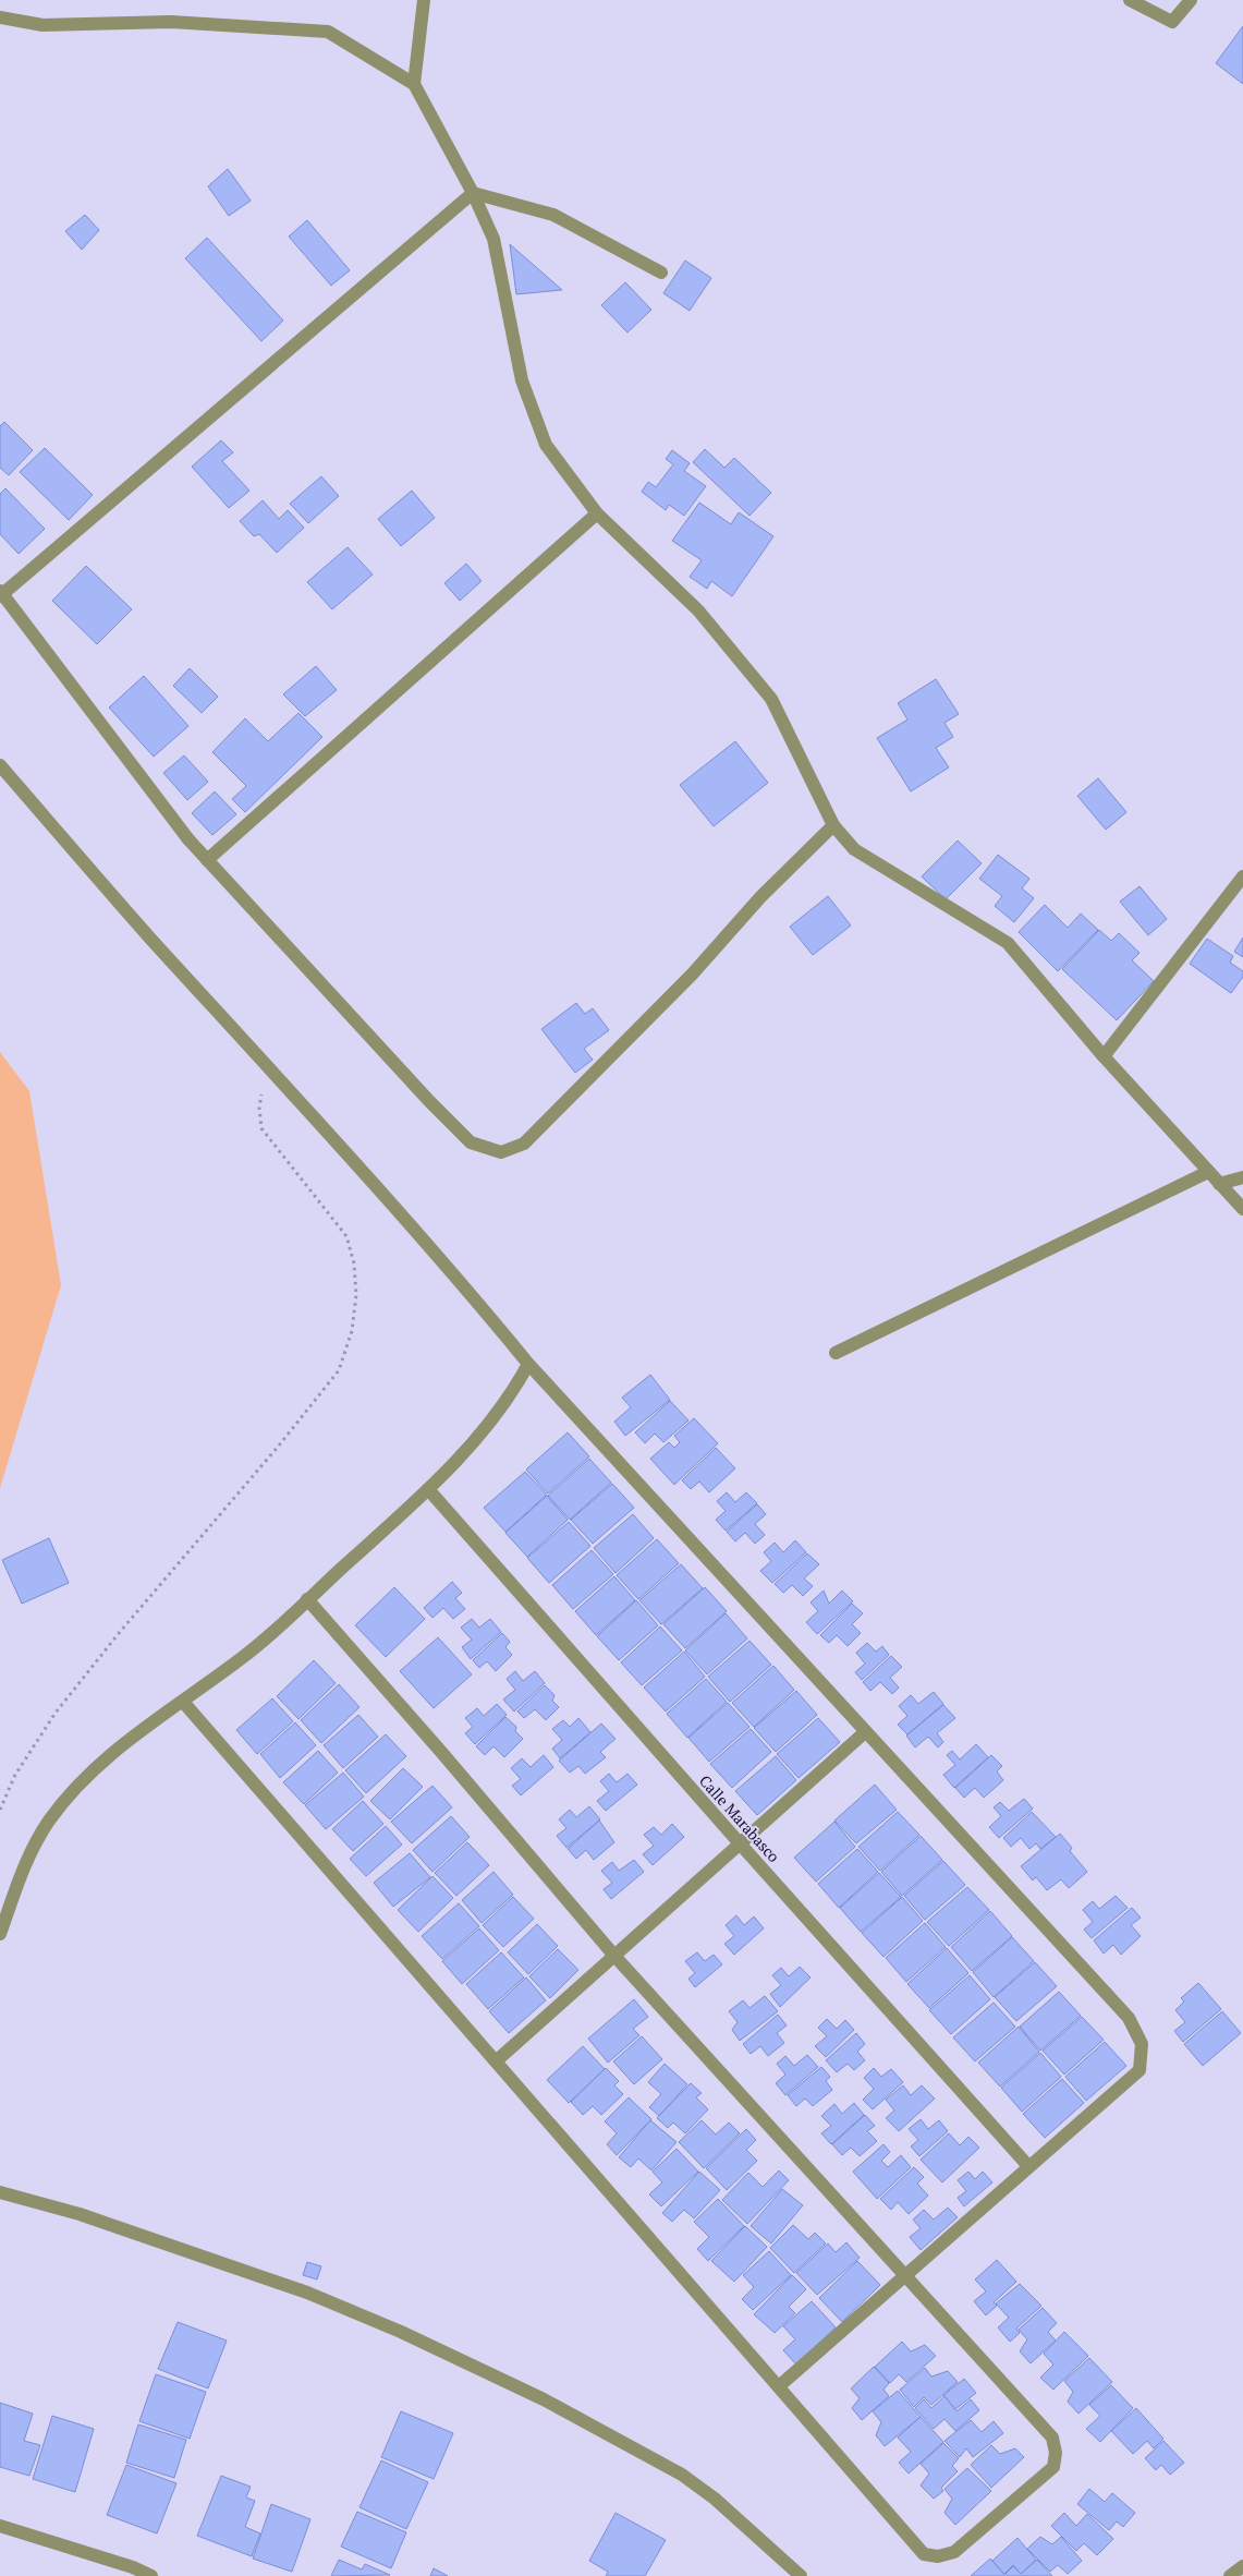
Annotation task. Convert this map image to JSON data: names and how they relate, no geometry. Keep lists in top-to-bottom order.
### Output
{
  "streets": {
    "street": ["Calle Marabasco"]
  }
}
